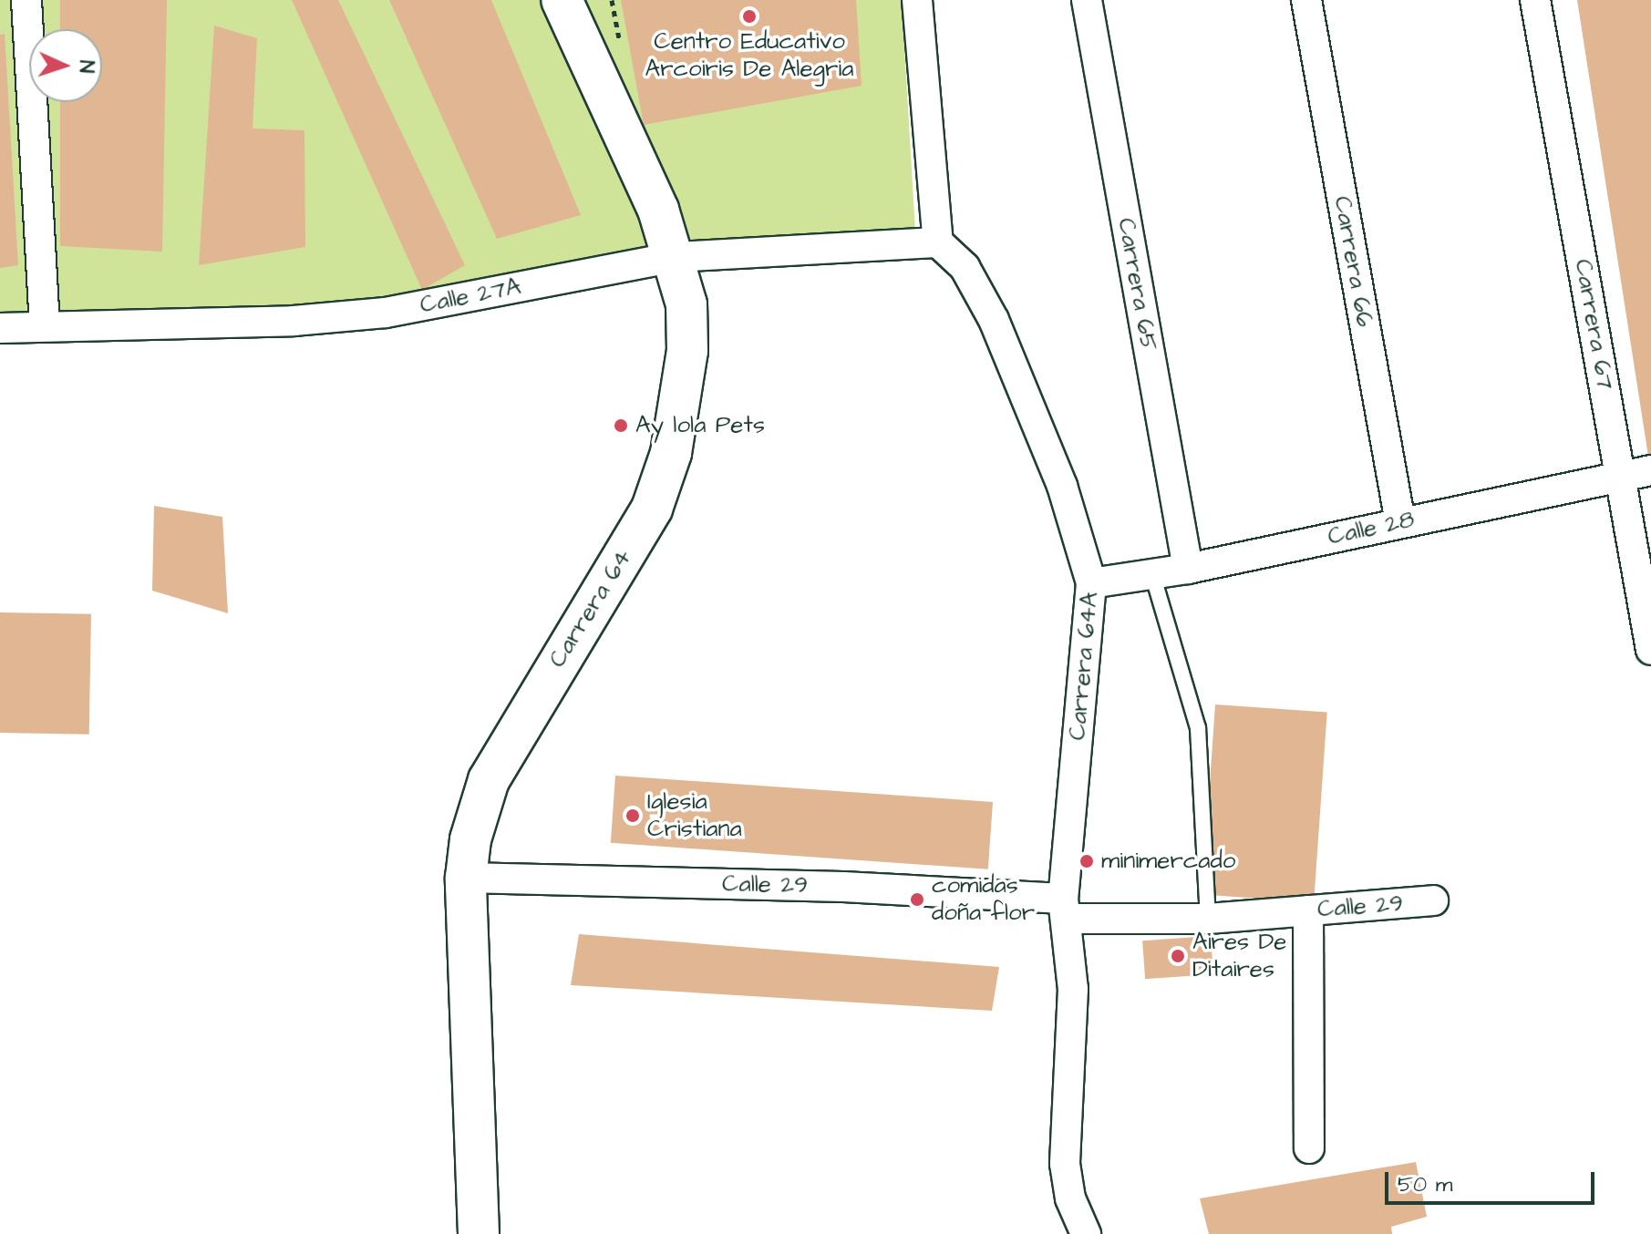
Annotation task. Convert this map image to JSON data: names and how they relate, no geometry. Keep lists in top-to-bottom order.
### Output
{
  "streets": {
    "street": [
      "Carrera 66",
      "Carrera 65",
      "Calle 27A",
      "Carrera 67",
      "Calle 28",
      "Carrera 64",
      "Carrera 64A",
      "Calle 29"
    ]
  },
  "crossings": [
    ["Carrera 66", "Calle 28"],
    ["Carrera 65", "Calle 28"],
    ["Calle 27A", "Carrera 64"],
    ["Calle 27A", "Carrera 64A"],
    ["Carrera 67", "Calle 28"],
    ["Calle 28", "Carrera 64A"],
    ["Carrera 64", "Calle 29"],
    ["Carrera 64A", "Calle 29"]
  ],
  "places": [
    "Centro Educativo Arcoiris De Alegria",
    "Ay lola Pets",
    "Iglesia Cristiana",
    "minimercado",
    "comidas doña flor",
    "Aires De Ditaires"
  ],
  "scale_bar": "50 m",
  "north": "right"
}
